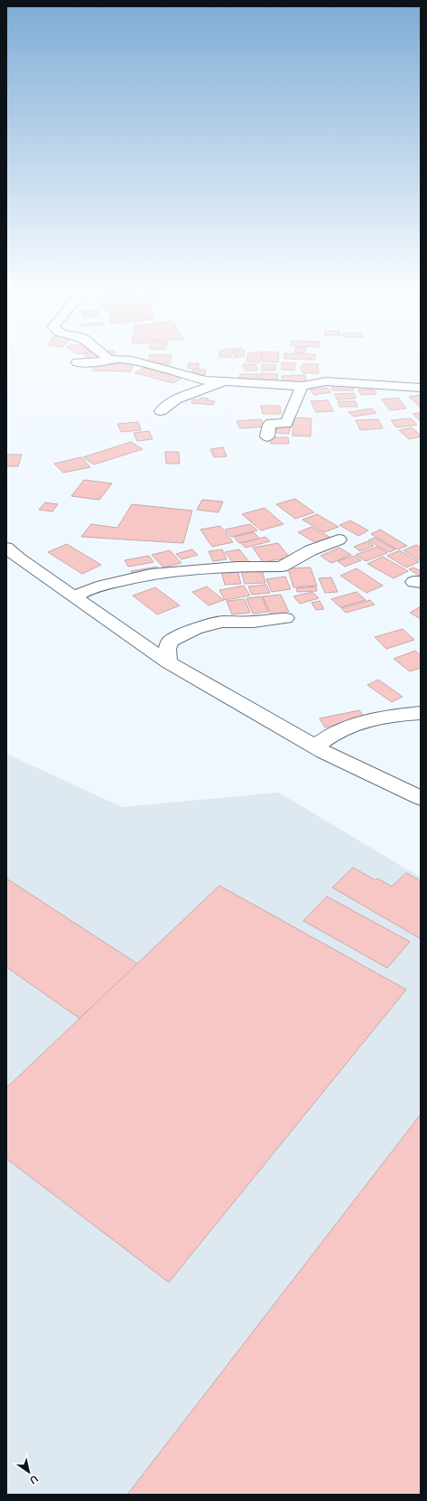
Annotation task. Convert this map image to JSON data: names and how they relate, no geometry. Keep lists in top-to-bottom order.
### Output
{
  "north": "bottom right"
}
